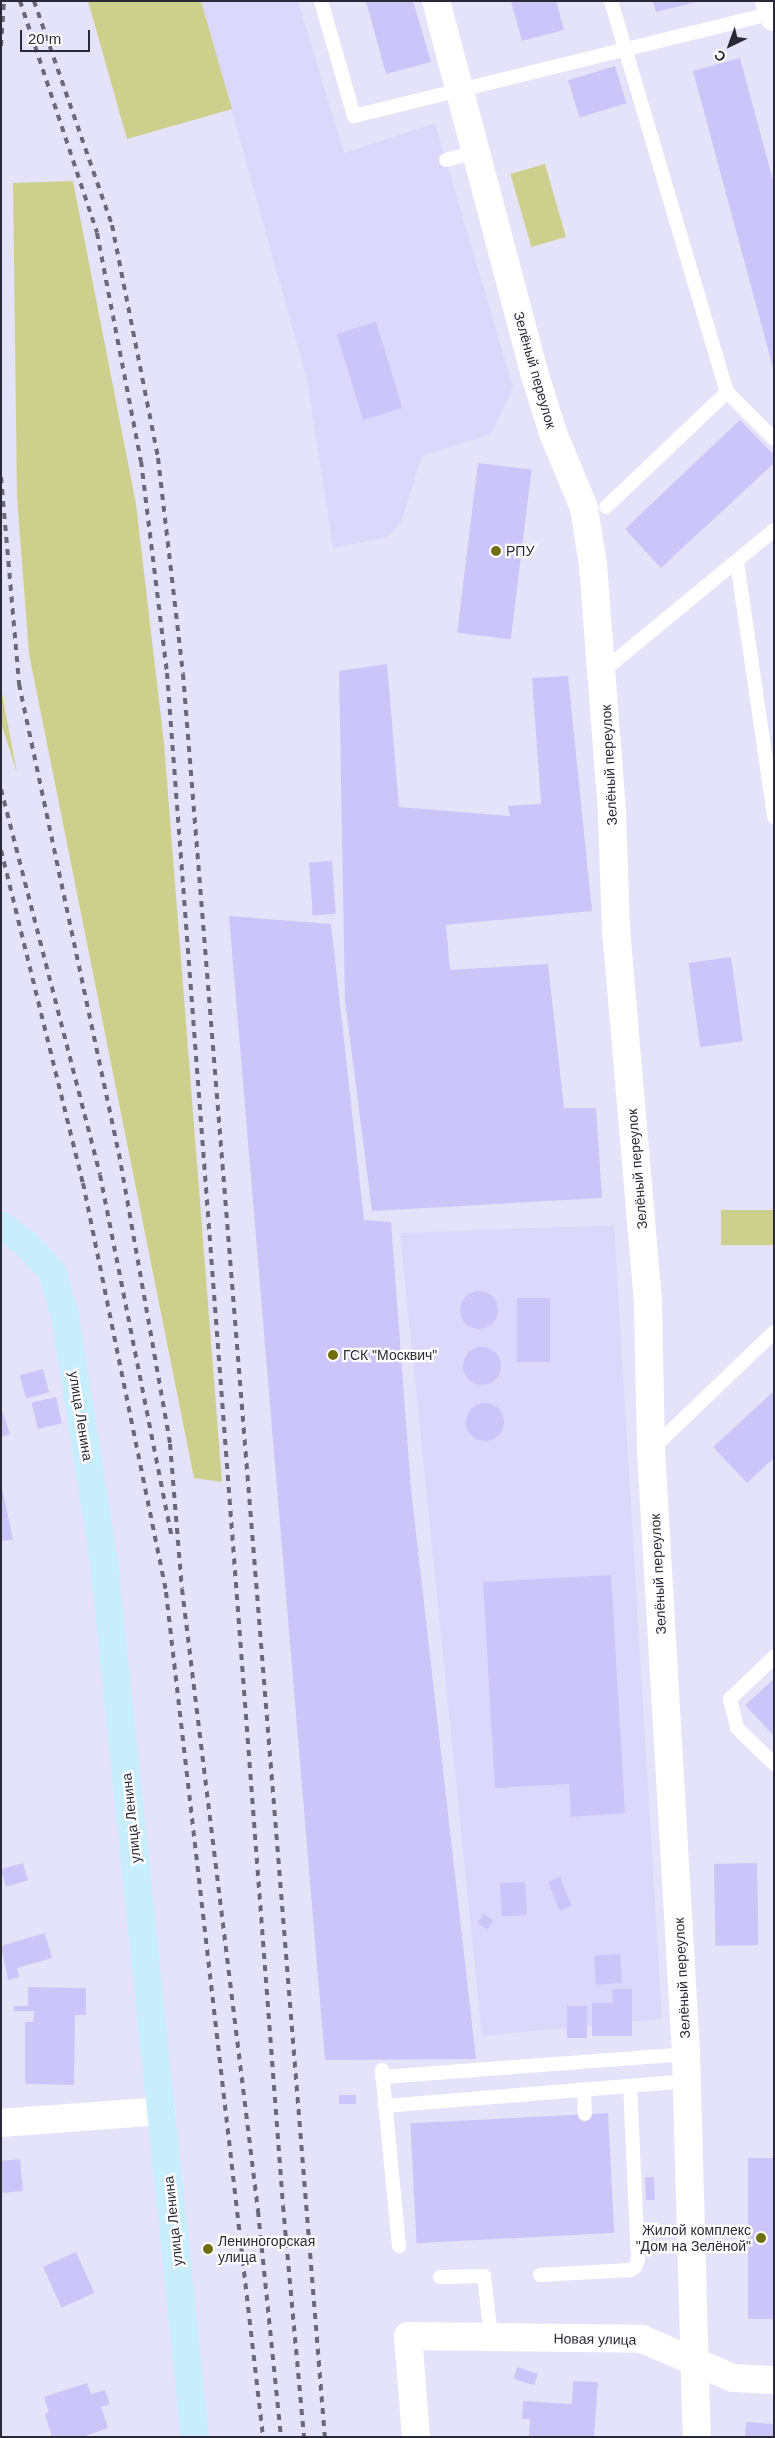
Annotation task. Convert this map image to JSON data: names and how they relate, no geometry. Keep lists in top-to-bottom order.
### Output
{
  "streets": {
    "street": ["Зелёный переулок", "улица Ленина", "Новая улица"]
  },
  "crossings": [
    ["Зелёный переулок", "Новая улица"]
  ],
  "places": [
    "РПУ",
    "ГСК \"Москвич\"",
    "Жилой комплекс \"Дом на Зелёной\"",
    "Лениногорская улица"
  ],
  "scale_bar": "20 m",
  "north": "bottom left"
}
